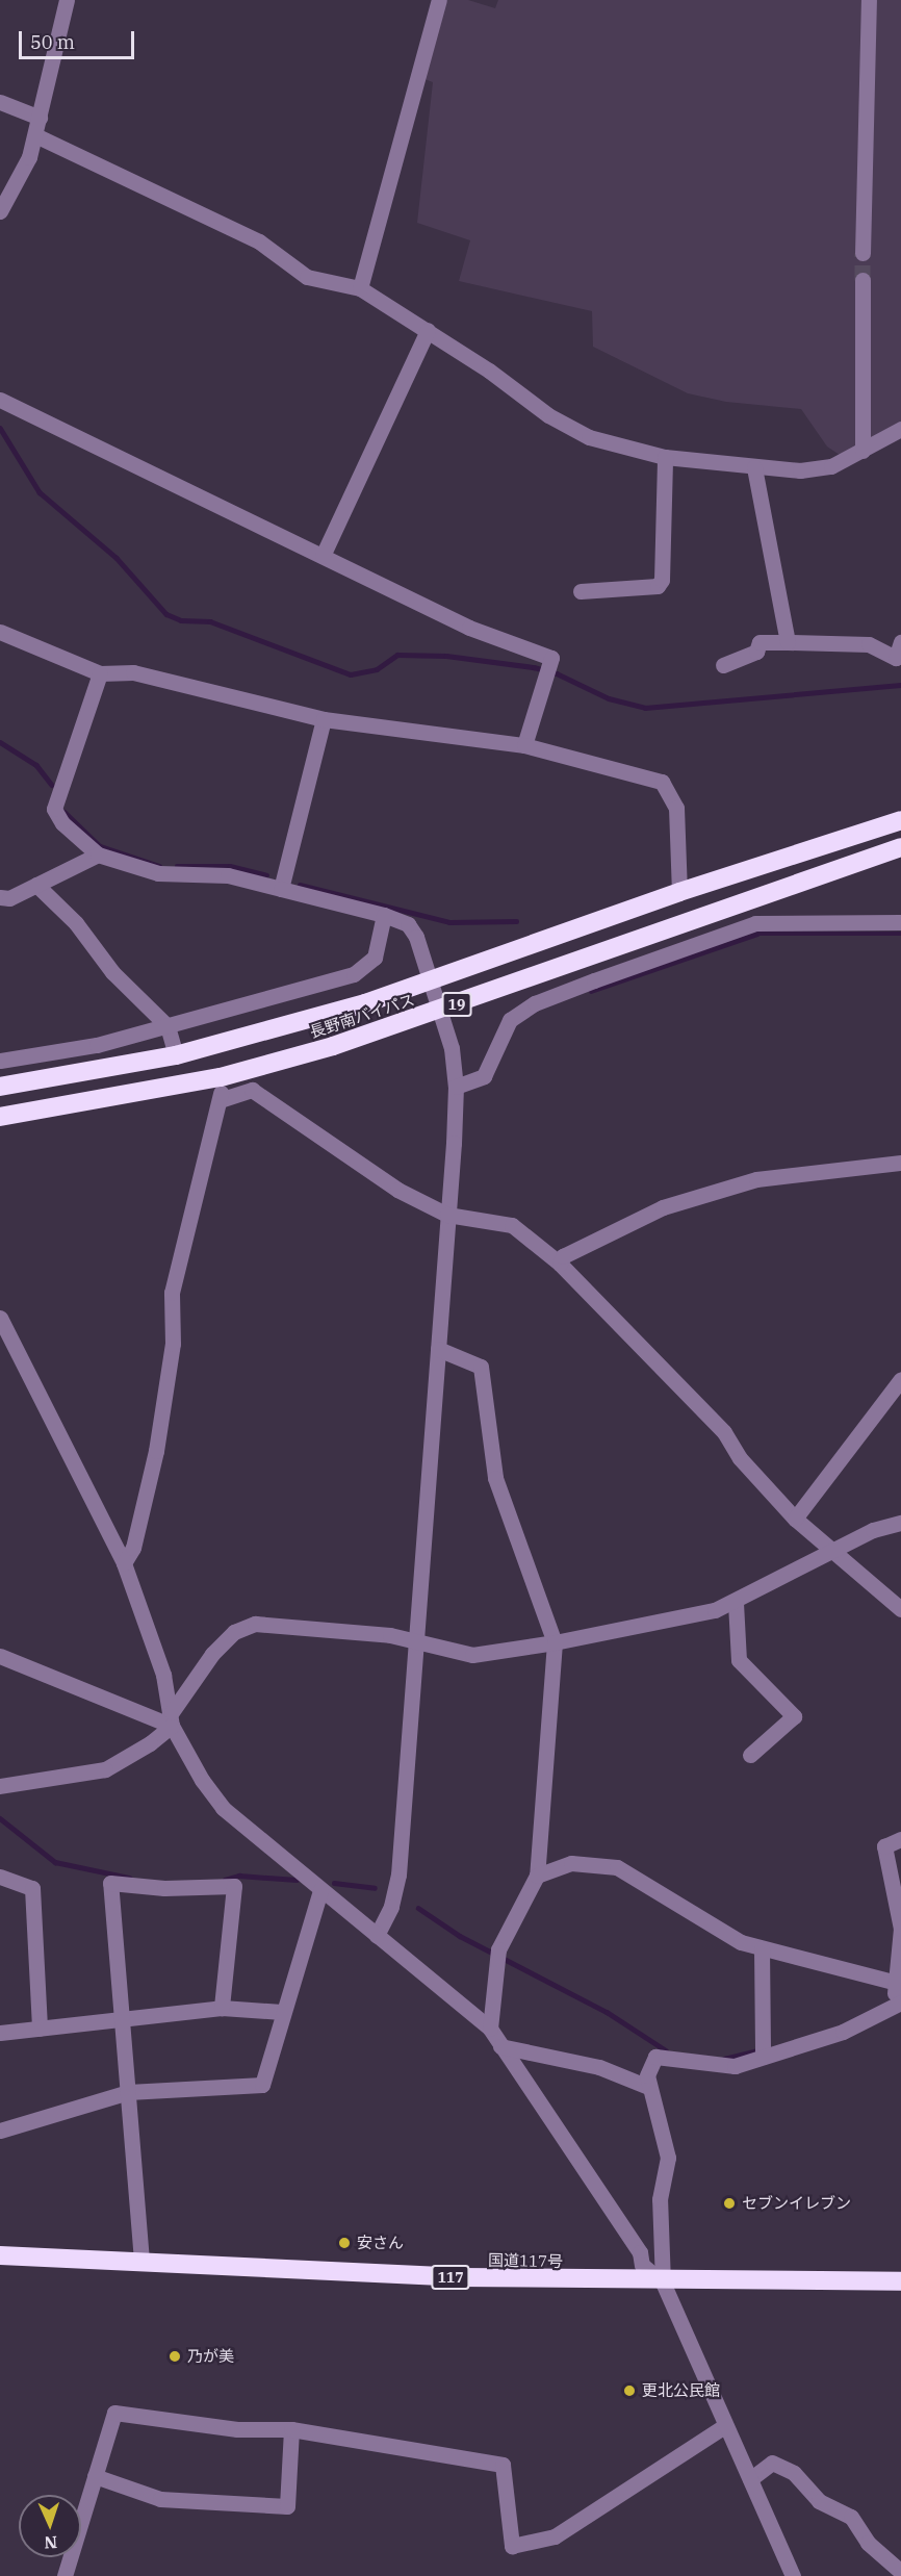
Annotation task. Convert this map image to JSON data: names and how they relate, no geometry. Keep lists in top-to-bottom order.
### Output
{
  "streets": {
    "highway": [
      "19",
      "長野南バイパス",
      "国道117号",
      "117"
    ]
  },
  "places": [
    "セブンイレブン",
    "安さん",
    "乃が美",
    "更北公民館"
  ],
  "scale_bar": "50 m",
  "north": "bottom"
}
